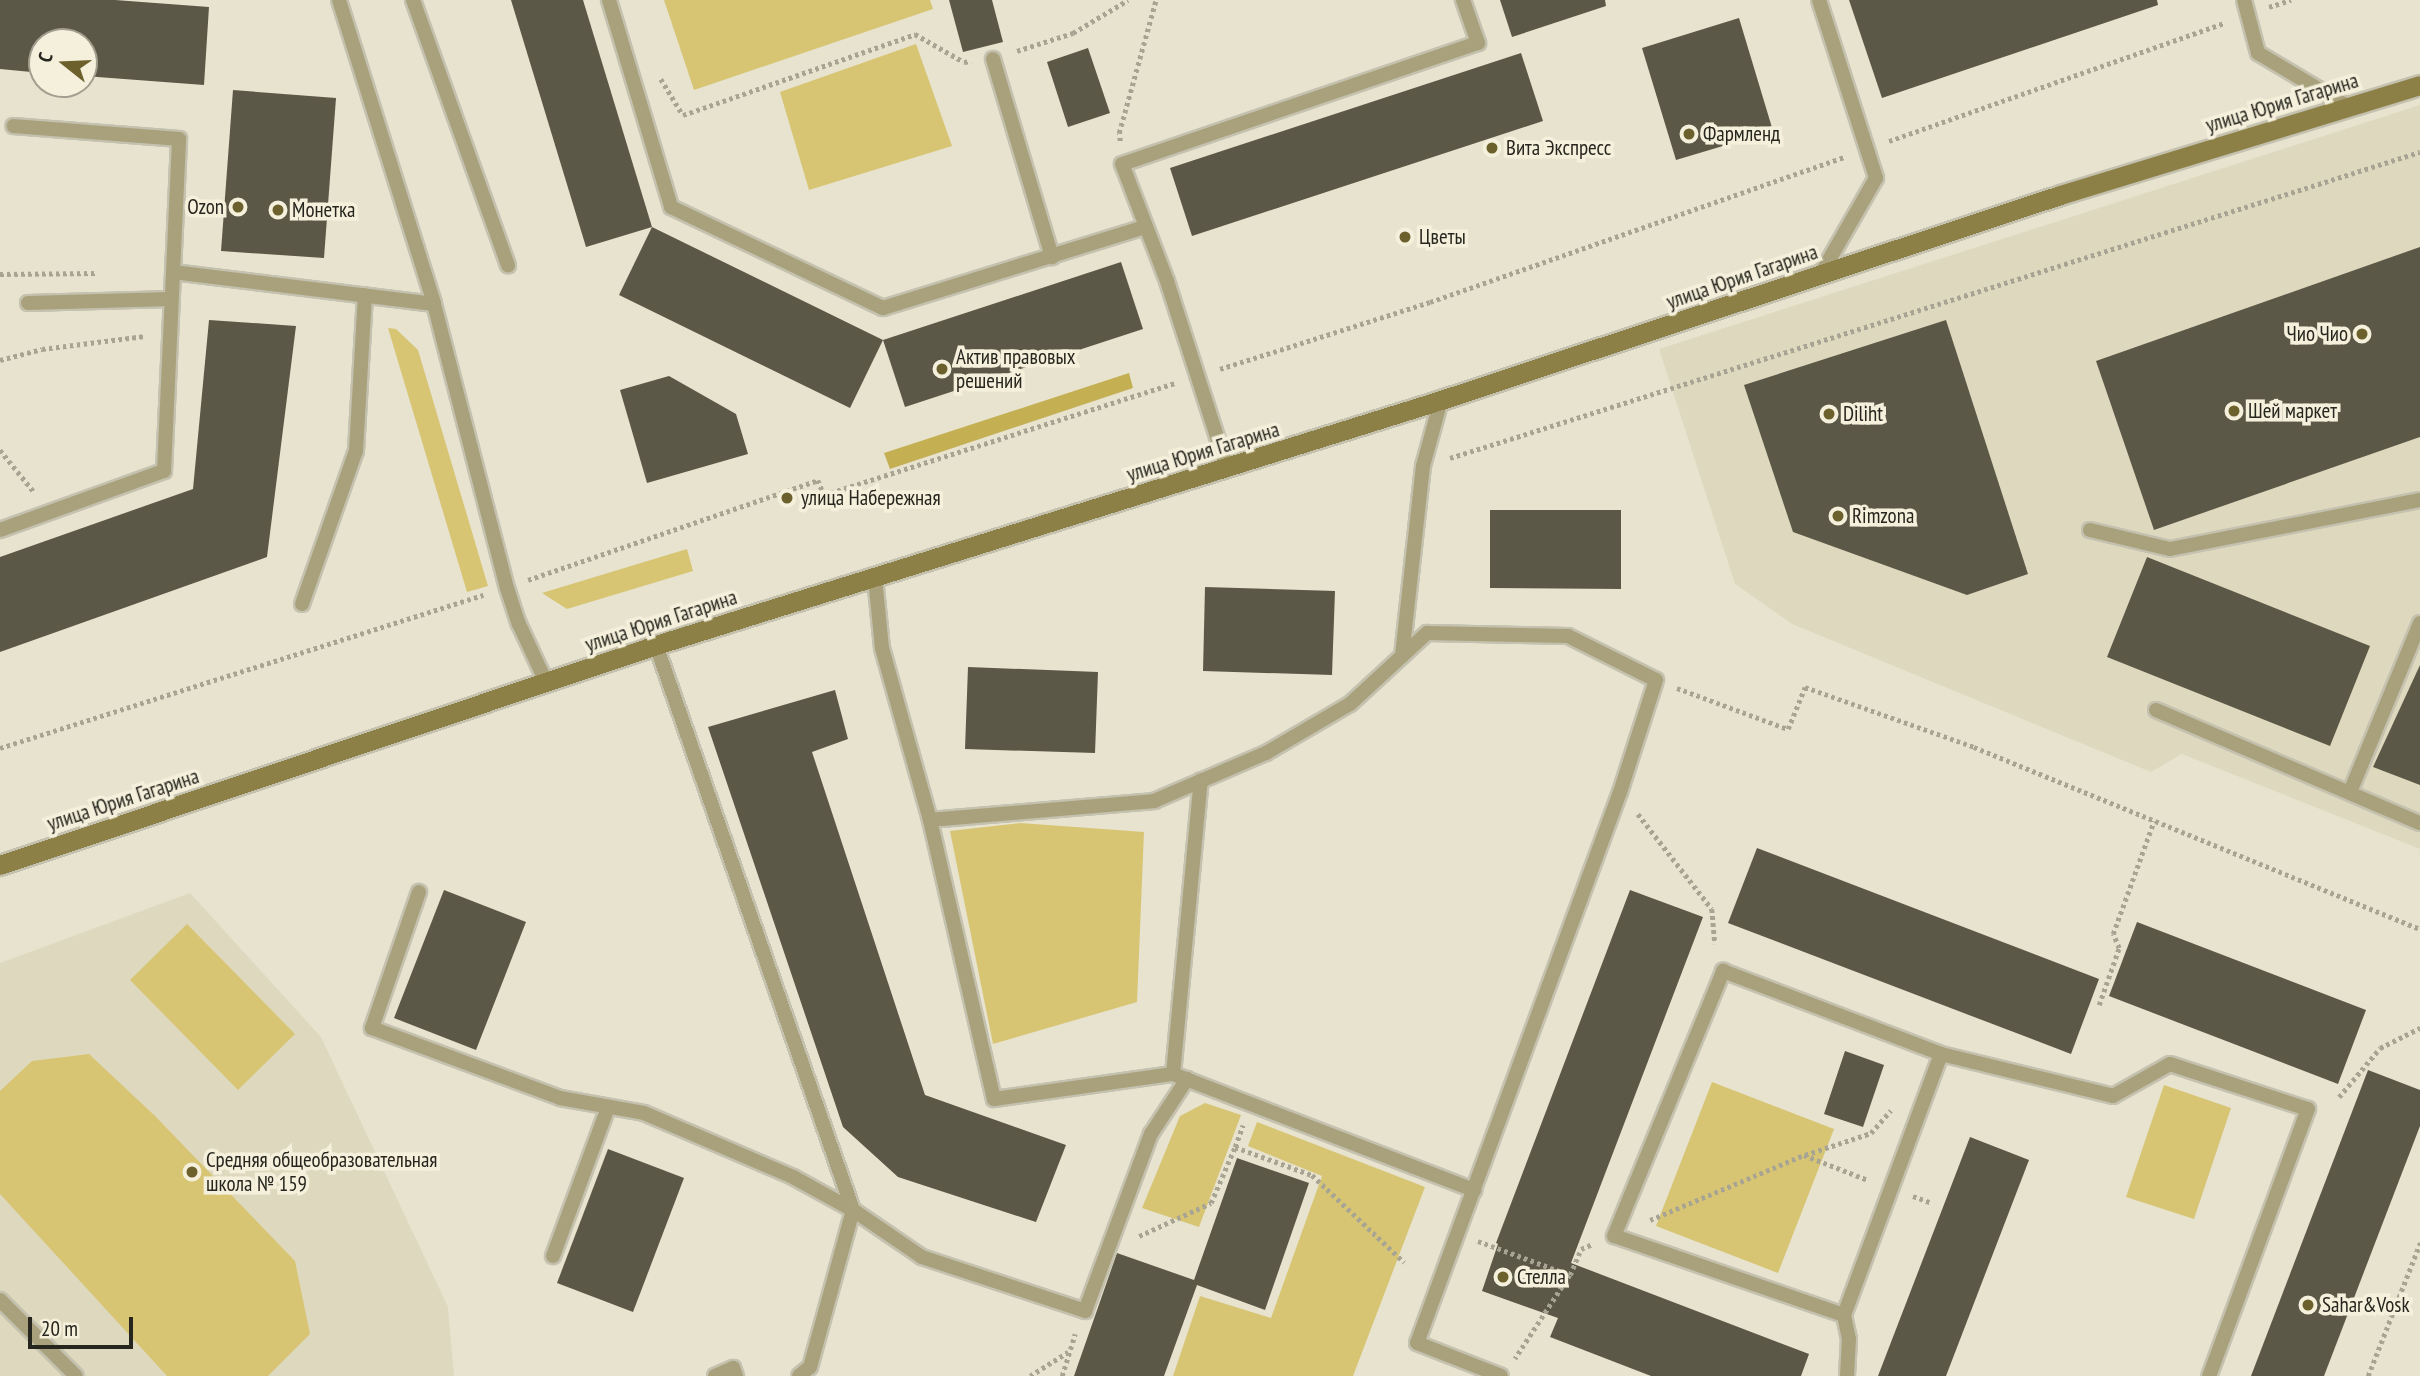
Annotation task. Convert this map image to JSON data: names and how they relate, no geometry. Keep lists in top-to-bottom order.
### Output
{
  "streets": {
    "main road": ["улица Юрия Гагарина"]
  },
  "places": [
    "Фармленд",
    "Вита Экспресс",
    "Ozon",
    "Монетка",
    "Цветы",
    "Чио Чио",
    "Актив правовых решений",
    "Шей маркет",
    "Diliht",
    "улица Набережная",
    "Rimzona",
    "Средняя общеобразовательная школа № 159",
    "Стелла",
    "Sahar&Vosk"
  ],
  "scale_bar": "20 m",
  "north": "left"
}
